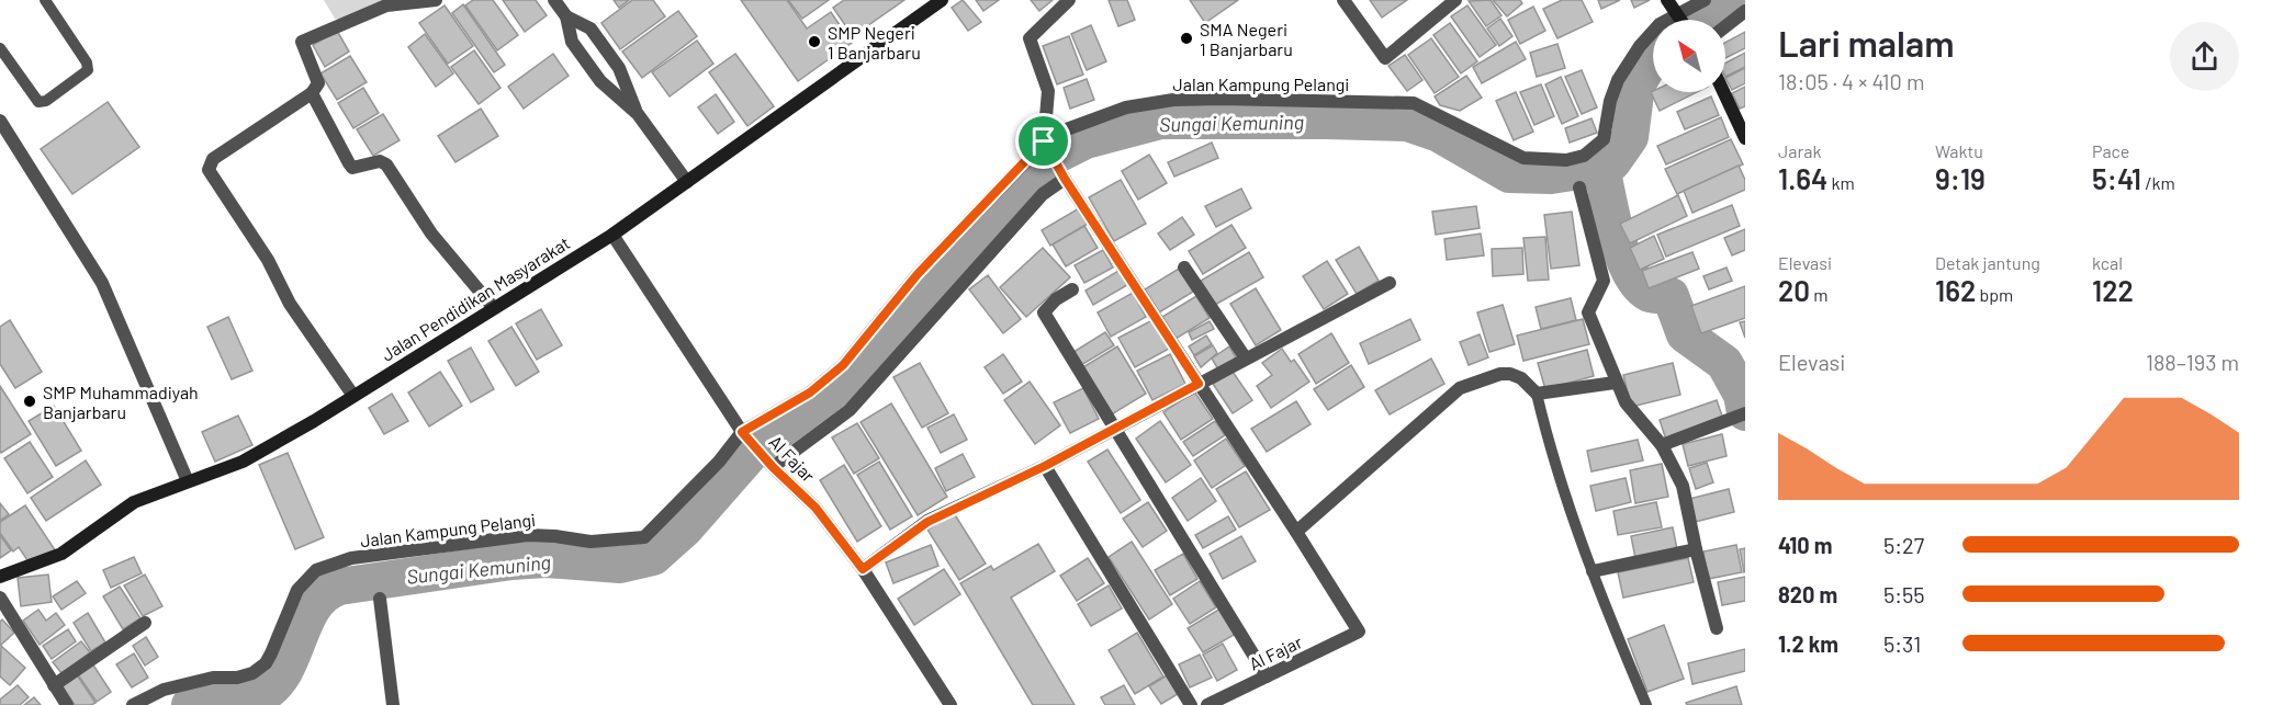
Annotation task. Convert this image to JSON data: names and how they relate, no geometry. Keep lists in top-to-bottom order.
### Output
{
  "streets": {
    "street": ["Jalan Kampung Pelangi", "Jalan Pendidikan Masyarakat", "Al Fajar"]
  },
  "crossings": [
    ["Jalan Kampung Pelangi", "Al Fajar"],
    ["Jalan Pendidikan Masyarakat", "Al Fajar"]
  ],
  "water": ["Sungai Kemuning"],
  "places": ["SMA Negeri 1 Banjarbaru", "SMP Negeri 1 Banjarbaru", "SMP Muhammadiyah Banjarbaru"],
  "north": "top left",
  "page": {
    "heading": ["Lari malam", "18:05 · 4 × 410 m"],
    "stats": [
      ["Jarak", "1.64 km"],
      ["Waktu", "9:19"],
      ["Pace", "5:41 /km"],
      ["Elevasi", "20 m"],
      ["Detak jantung", "162 bpm"],
      ["kcal", "122"]
    ],
    "chart": ["Elevasi", "188–193 m"],
    "list": [
      {
        "name": "410 m",
        "note": "5:27"
      },
      {
        "name": "820 m",
        "note": "5:55"
      },
      {
        "name": "1.2 km",
        "note": "5:31"
      }
    ]
  }
}
